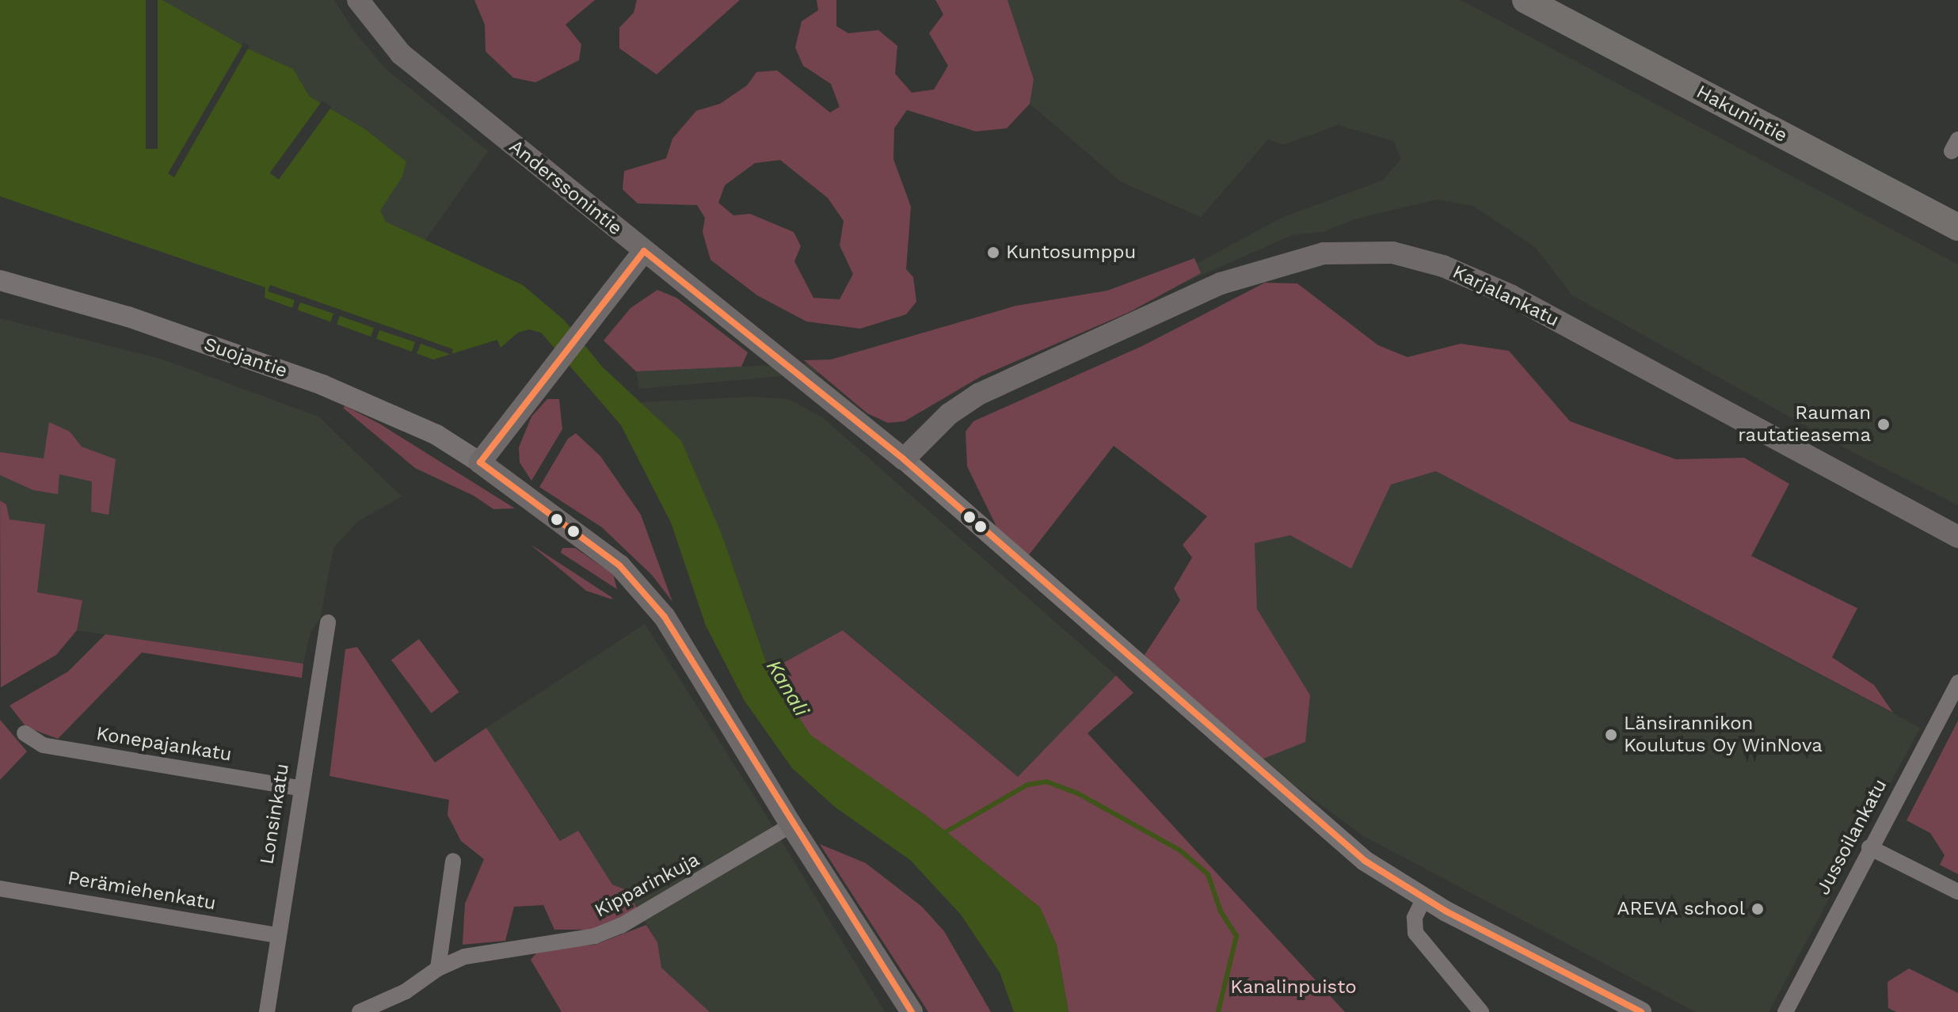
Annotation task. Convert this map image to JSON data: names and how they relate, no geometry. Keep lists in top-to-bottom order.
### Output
{
  "streets": {
    "highway": ["Hakunintie"],
    "main road": ["Anderssonintie", "Karjalankatu"],
    "street": [
      "Suojantie",
      "Konepajankatu",
      "Lonsinkatu",
      "Jussoilankatu",
      "Kipparinkuja",
      "Perämiehenkatu"
    ]
  },
  "crossings": [
    ["Anderssonintie", "Karjalankatu"],
    ["Konepajankatu", "Lonsinkatu"],
    ["Lonsinkatu", "Perämiehenkatu"]
  ],
  "water": ["Kanali"],
  "parks": ["Kanalinpuisto"],
  "places": [
    "Kuntosumppu",
    "Rauman rautatieasema",
    "Länsirannikon Koulutus Oy WinNova",
    "AREVA school"
  ]
}
